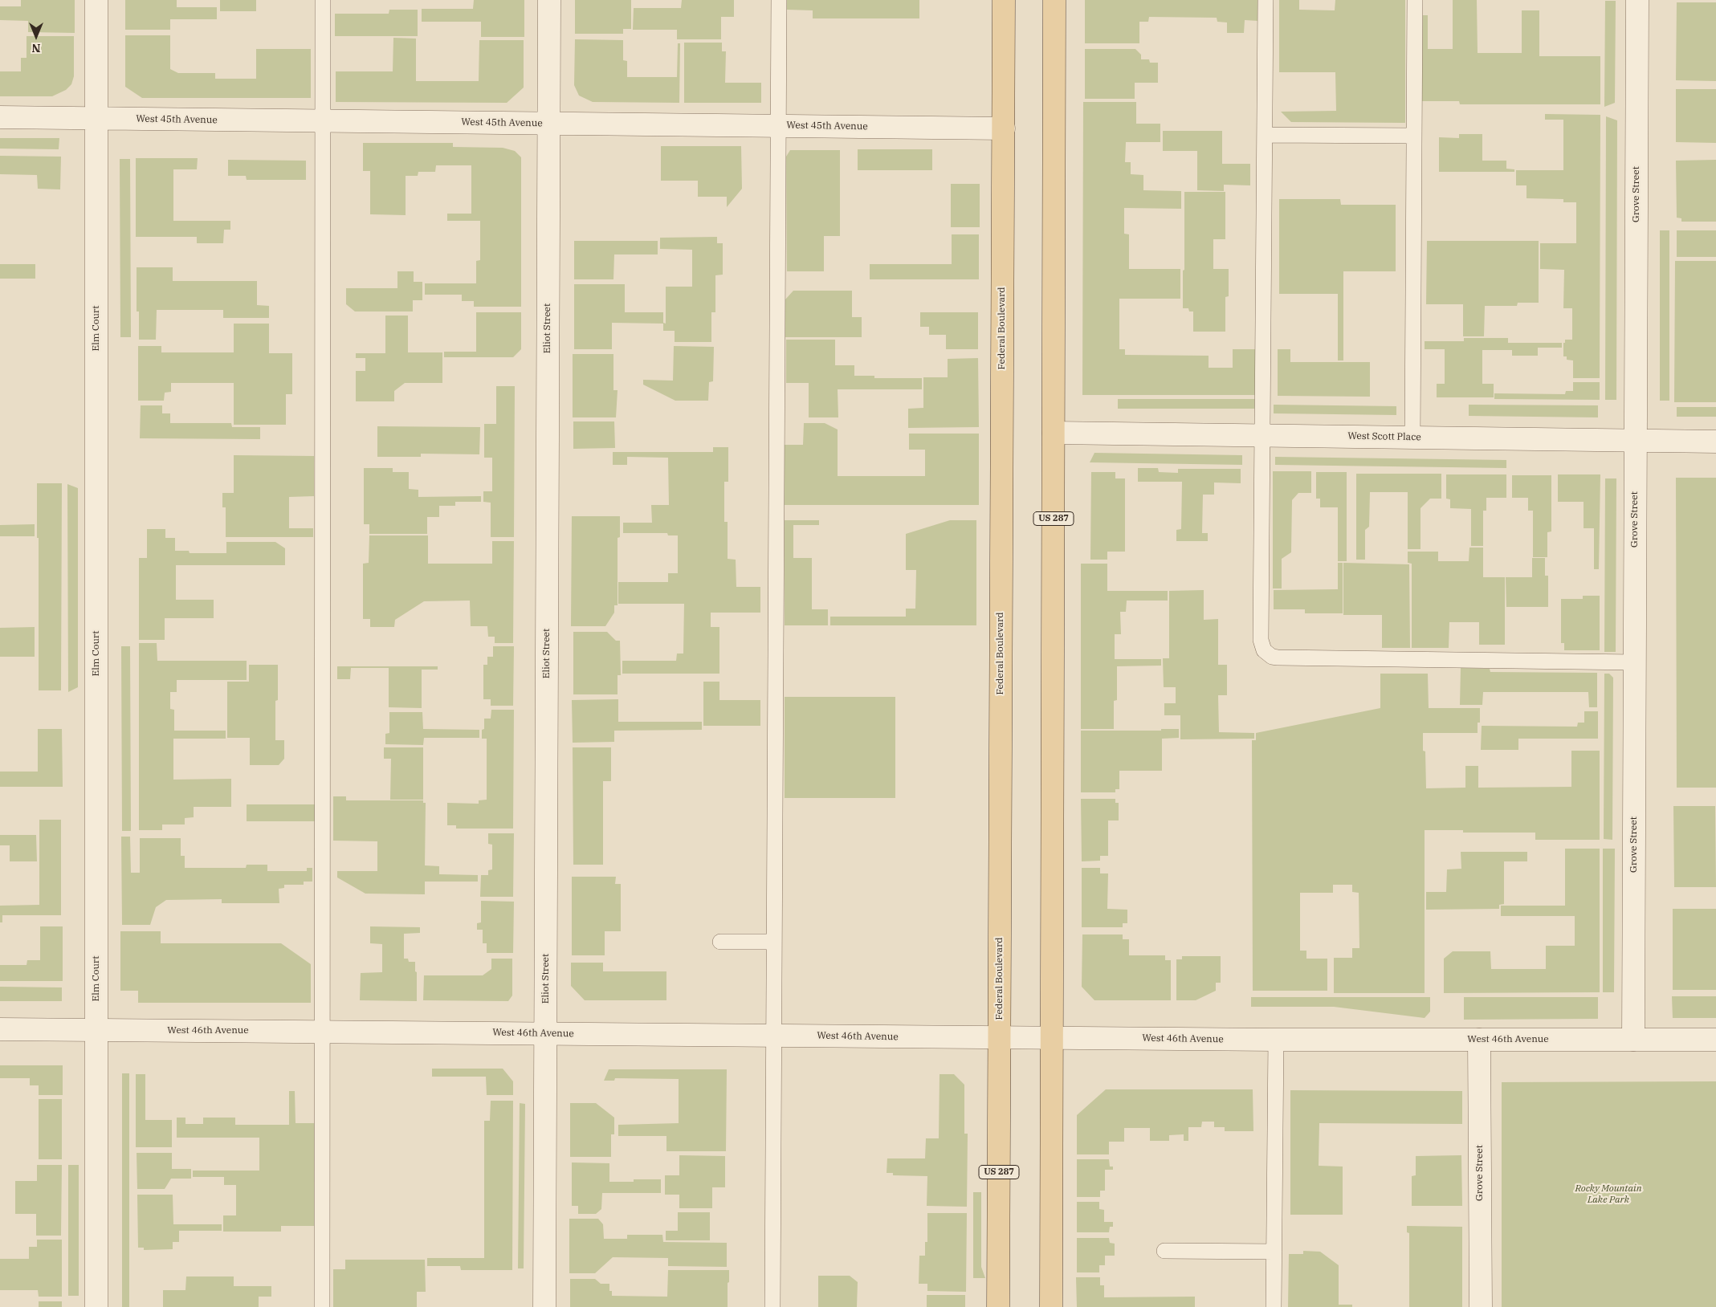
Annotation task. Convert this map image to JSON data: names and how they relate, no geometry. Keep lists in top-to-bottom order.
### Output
{
  "streets": {
    "main road": ["Federal Boulevard", "US 287"],
    "street": [
      "West 45th Avenue",
      "Grove Street",
      "Elm Court",
      "Eliot Street",
      "West Scott Place",
      "West 46th Avenue"
    ]
  },
  "crossings": [
    ["West 45th Avenue", "Elm Court"],
    ["West 45th Avenue", "Eliot Street"],
    ["West 45th Avenue", "Federal Boulevard"],
    ["Grove Street", "West Scott Place"],
    ["Grove Street", "West 46th Avenue"],
    ["Elm Court", "West 46th Avenue"],
    ["Eliot Street", "West 46th Avenue"],
    ["Federal Boulevard", "West 46th Avenue"],
    ["West Scott Place", "US 287"],
    ["US 287", "West 46th Avenue"]
  ],
  "parks": ["Rocky Mountain Lake Park"],
  "north": "bottom"
}
